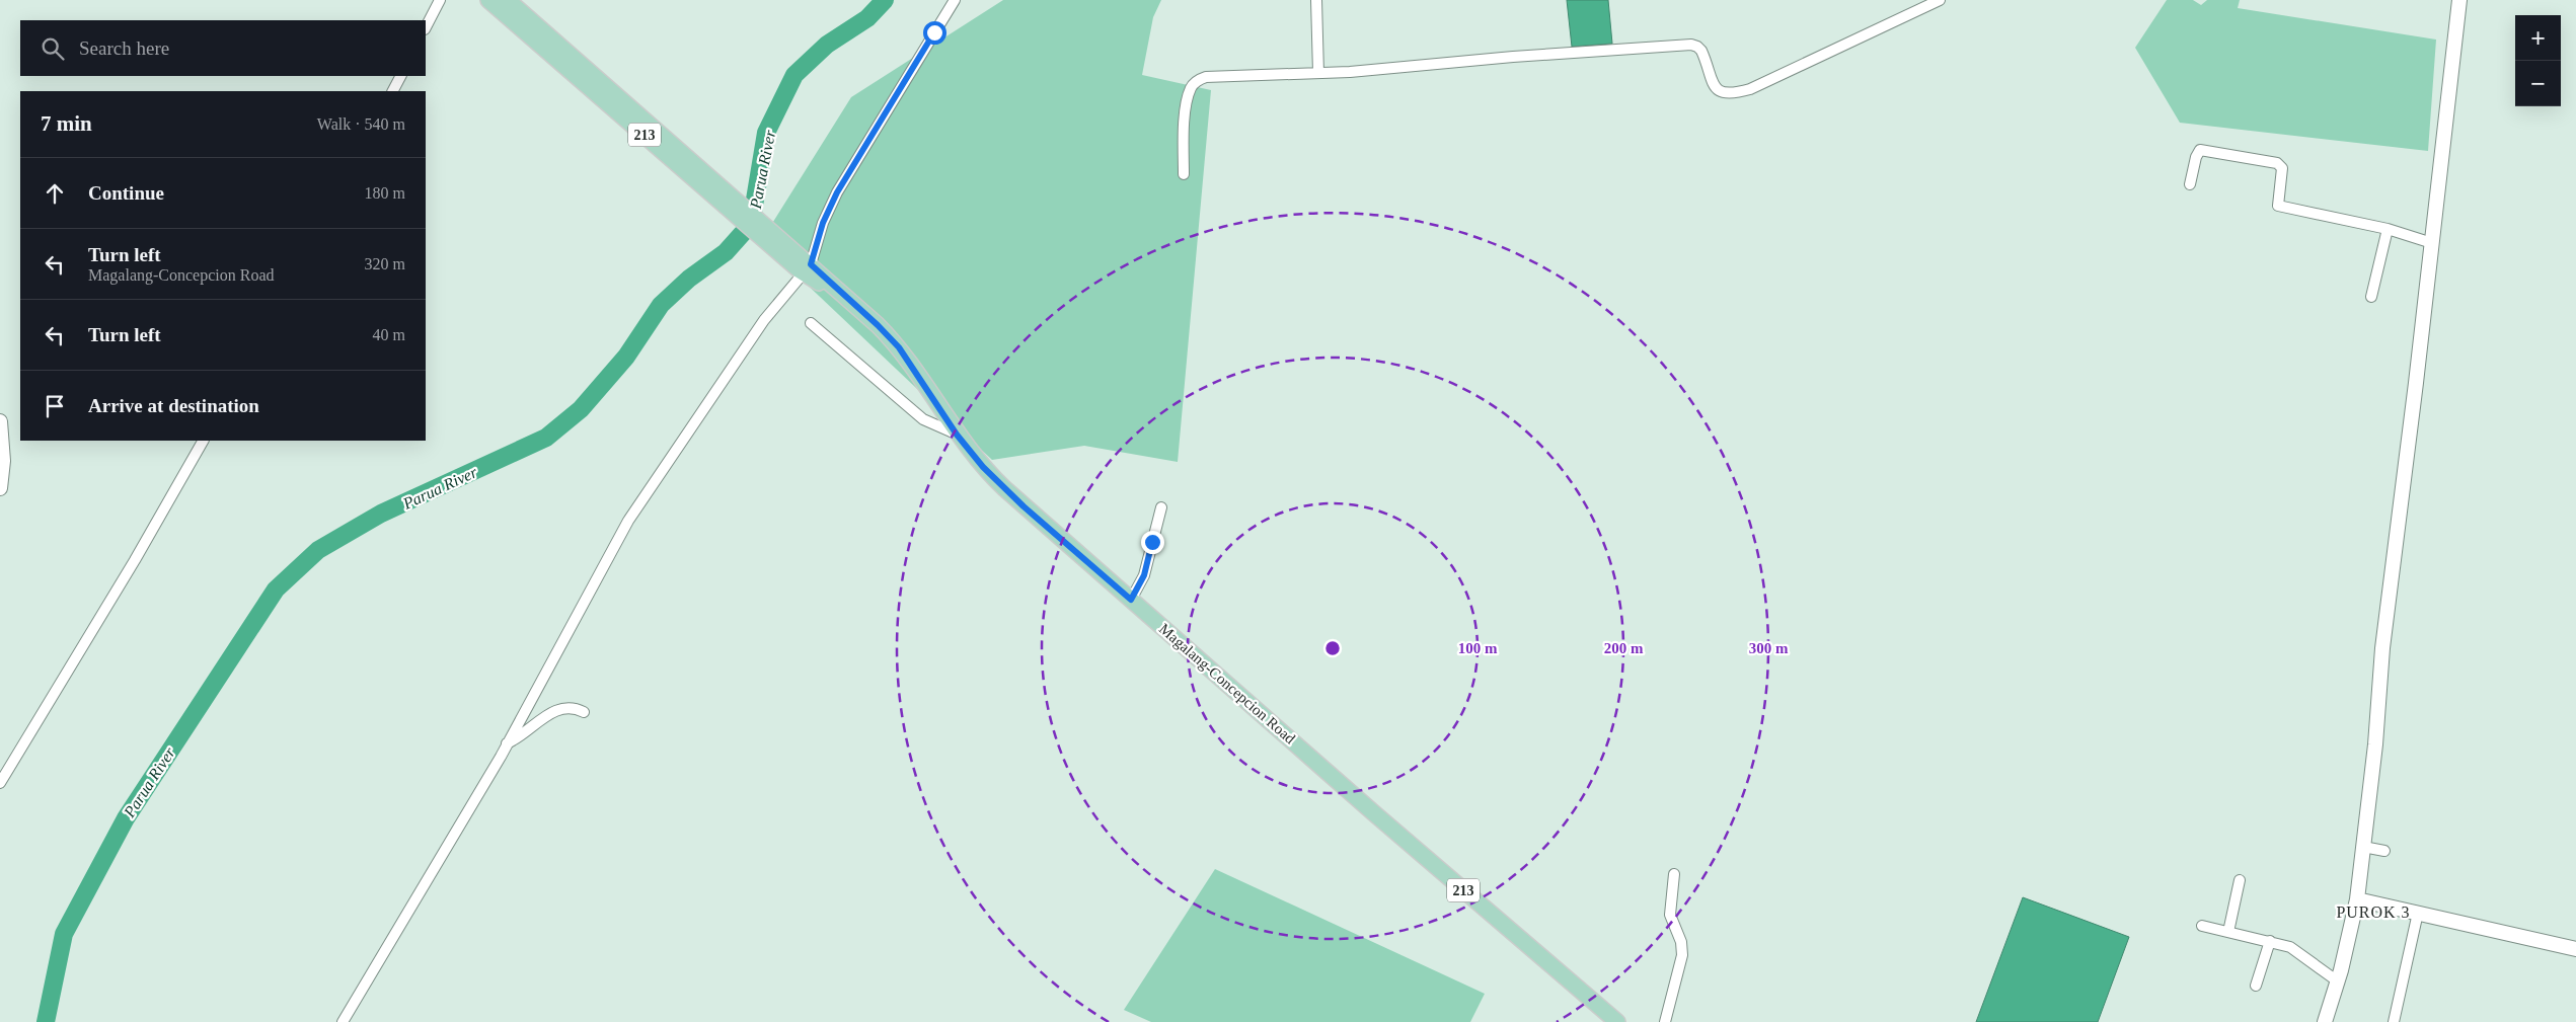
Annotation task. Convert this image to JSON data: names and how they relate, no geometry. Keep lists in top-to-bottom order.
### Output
{
  "streets": {
    "main road": ["213", "Magalang-Concepcion Road"]
  },
  "districts": ["PUROK 3"],
  "water": ["Parua River"],
  "page": {
    "map_buttons": ["+", "−"],
    "search": "Search here",
    "heading": ["7 min", "Walk · 540 m"],
    "list": [
      ["Continue", "180 m"],
      ["Turn left", "Magalang-Concepcion Road", "320 m"],
      ["Turn left", "40 m"],
      "Arrive at destination"
    ]
  },
  "rings": ["100 m", "200 m", "300 m"]
}
